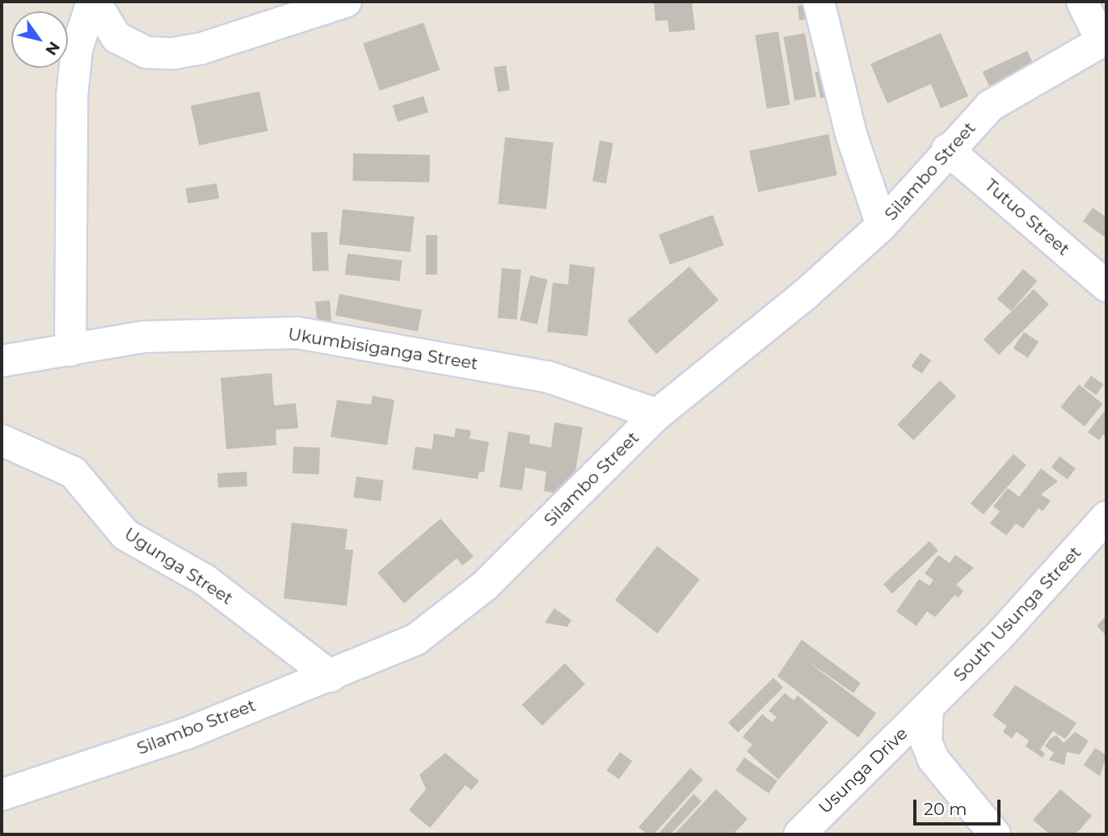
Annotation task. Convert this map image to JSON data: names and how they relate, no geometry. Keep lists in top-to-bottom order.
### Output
{
  "streets": {
    "street": [
      "Silambo Street",
      "Tutuo Street",
      "Ukumbisiganga Street",
      "Ugunga Street",
      "South Usunga Street",
      "Usunga Drive"
    ]
  },
  "crossings": [
    ["Silambo Street", "Tutuo Street"],
    ["Silambo Street", "Ukumbisiganga Street"],
    ["Silambo Street", "Ugunga Street"],
    ["South Usunga Street", "Usunga Drive"]
  ],
  "scale_bar": "20 m",
  "north": "bottom right"
}
